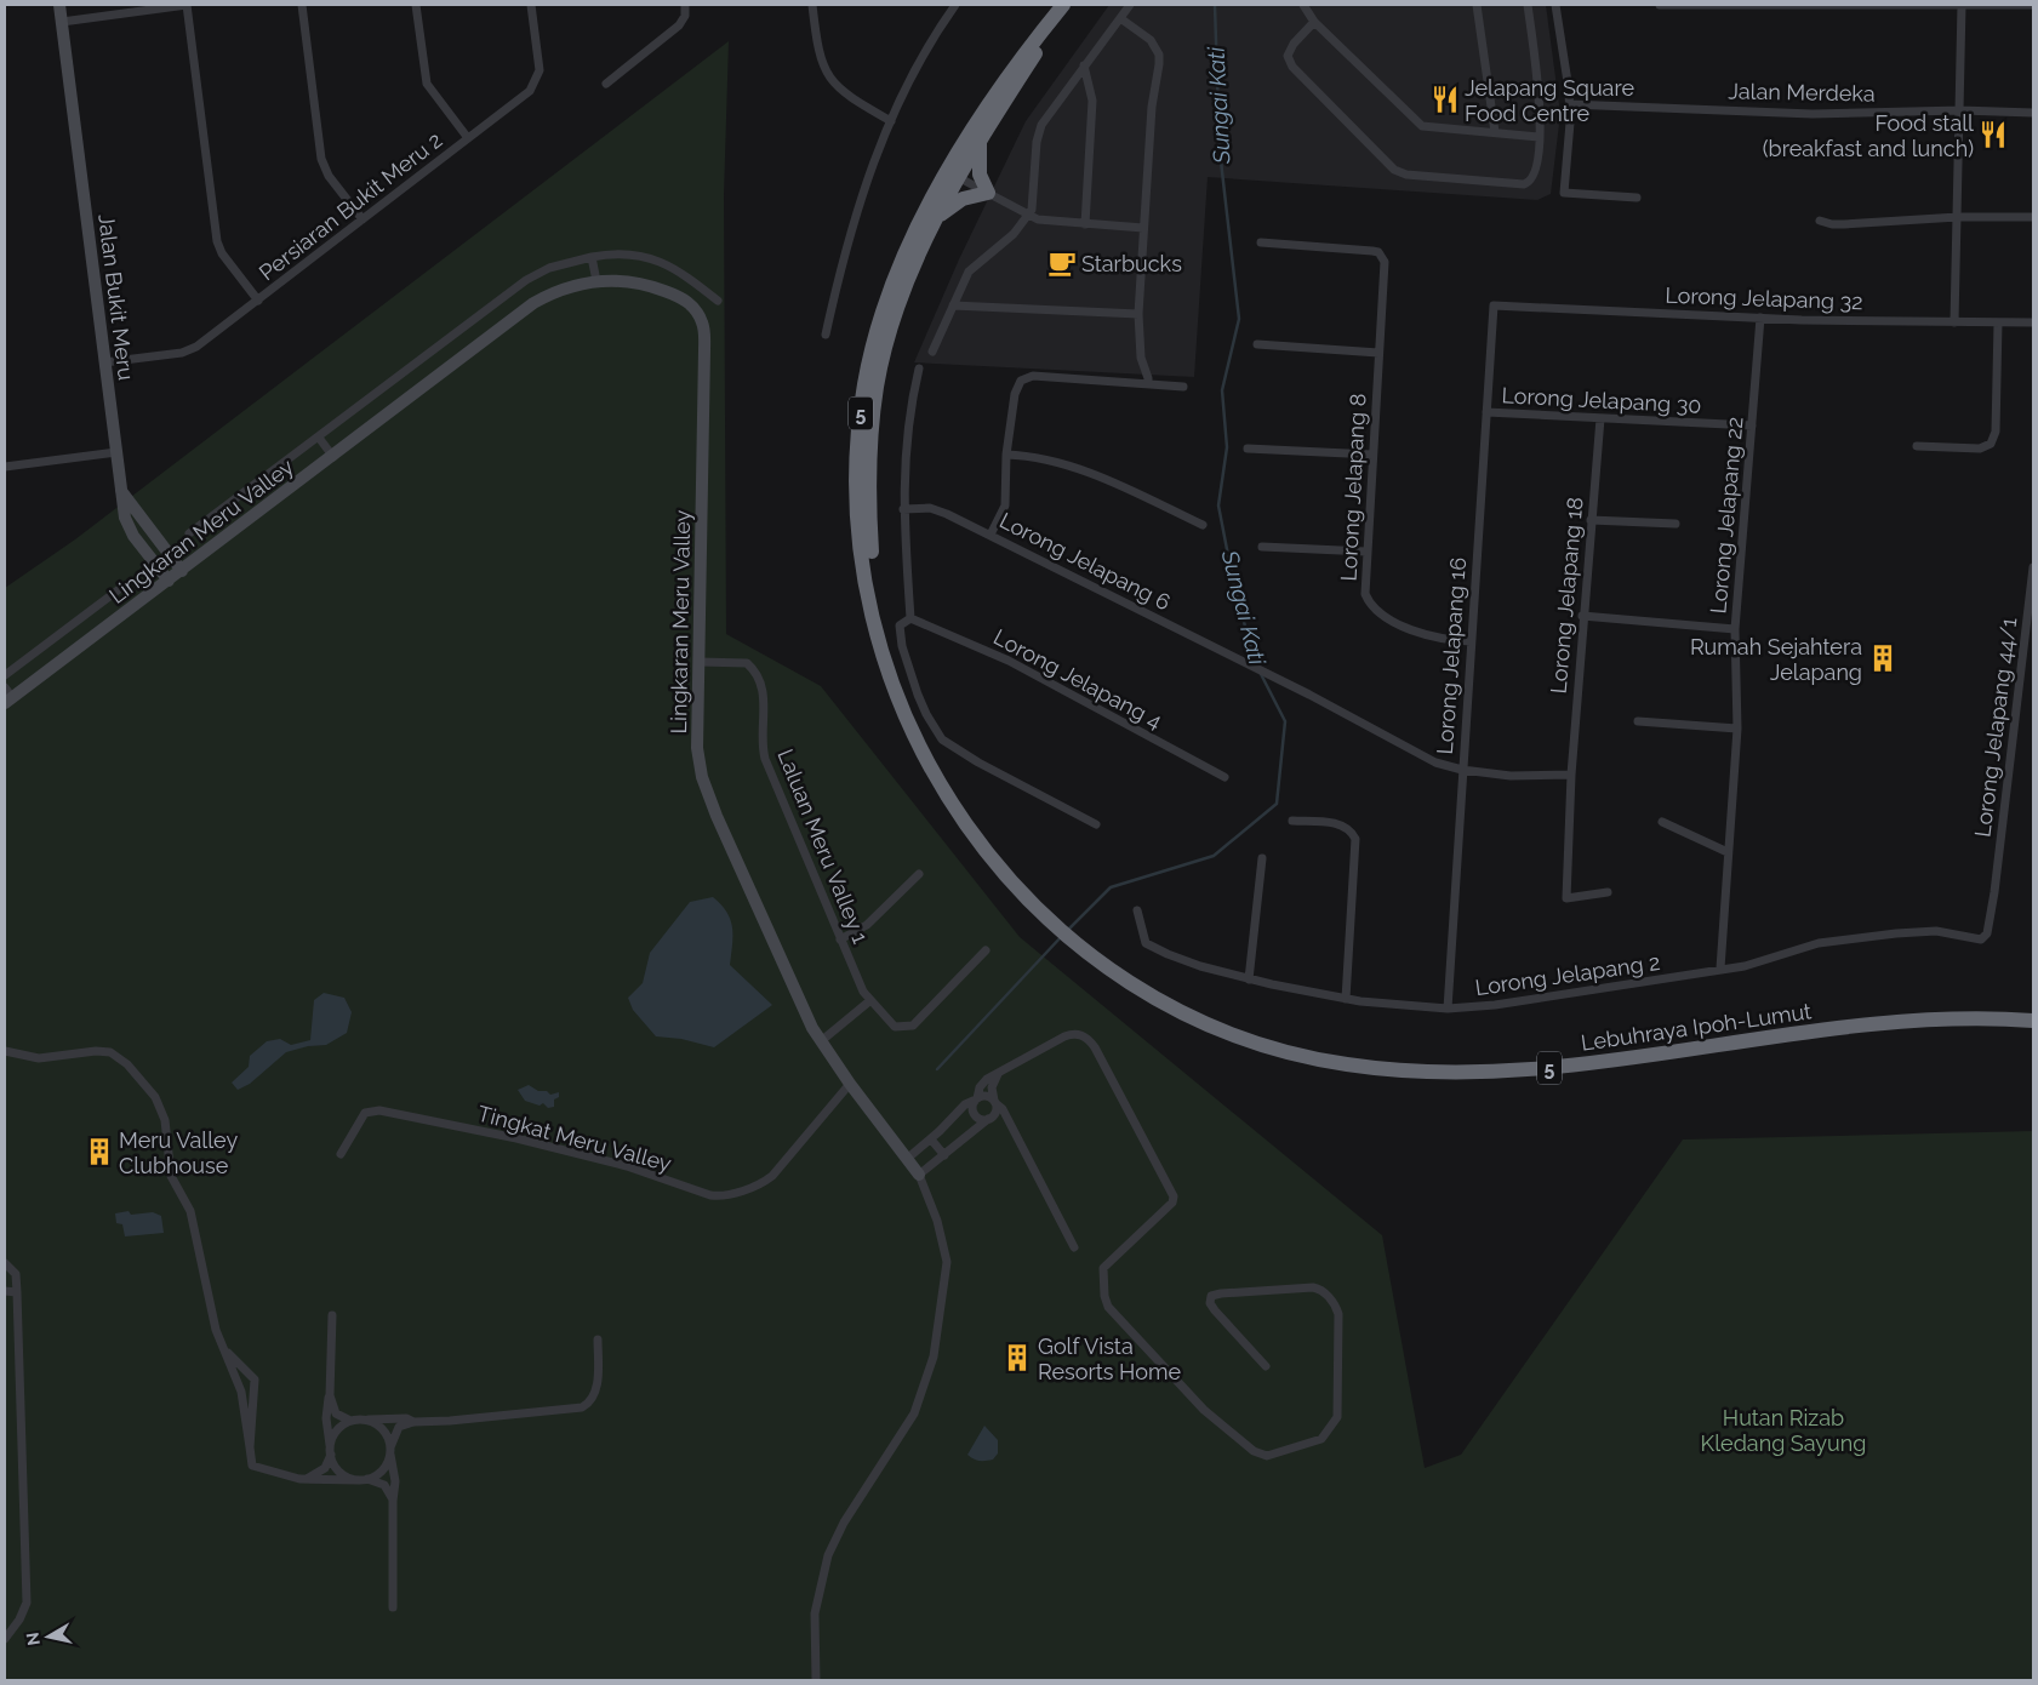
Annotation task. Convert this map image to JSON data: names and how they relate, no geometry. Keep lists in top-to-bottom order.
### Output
{
  "streets": {
    "highway": ["5", "Lebuhraya Ipoh-Lumut"],
    "street": [
      "Jalan Merdeka",
      "Persiaran Bukit Meru 2",
      "Jalan Bukit Meru",
      "Lorong Jelapang 32",
      "Lorong Jelapang 30",
      "Lorong Jelapang 8",
      "Lorong Jelapang 22",
      "Lingkaran Meru Valley",
      "Lorong Jelapang 6",
      "Lorong Jelapang 18",
      "Lorong Jelapang 16",
      "Lorong Jelapang 4",
      "Lorong Jelapang 44/1",
      "Laluan Meru Valley 1",
      "Lorong Jelapang 2",
      "Tingkat Meru Valley"
    ]
  },
  "crossings": [
    ["Persiaran Bukit Meru 2", "Jalan Bukit Meru"],
    ["Jalan Bukit Meru", "Lingkaran Meru Valley"],
    ["Lorong Jelapang 32", "Lorong Jelapang 22"],
    ["Lorong Jelapang 32", "Lorong Jelapang 16"],
    ["Lorong Jelapang 30", "Lorong Jelapang 22"],
    ["Lorong Jelapang 30", "Lorong Jelapang 18"],
    ["Lorong Jelapang 30", "Lorong Jelapang 16"],
    ["Lorong Jelapang 8", "Lorong Jelapang 16"],
    ["Lorong Jelapang 22", "Lorong Jelapang 2"],
    ["Lingkaran Meru Valley", "Laluan Meru Valley 1"],
    ["Lingkaran Meru Valley", "Tingkat Meru Valley"],
    ["Lorong Jelapang 6", "Lorong Jelapang 16"],
    ["Lorong Jelapang 16", "Lorong Jelapang 2"],
    ["Lorong Jelapang 44/1", "Lorong Jelapang 2"]
  ],
  "water": ["Sungai Kati"],
  "parks": ["Hutan Rizab Kledang Sayung"],
  "places": {
    "restaurant": ["Jelapang Square Food Centre", "Food stall (breakfast and lunch)"],
    "cafe": ["Starbucks"],
    "building": ["Rumah Sejahtera Jelapang", "Meru Valley Clubhouse", "Golf Vista Resorts Home"]
  },
  "north": "left"
}
